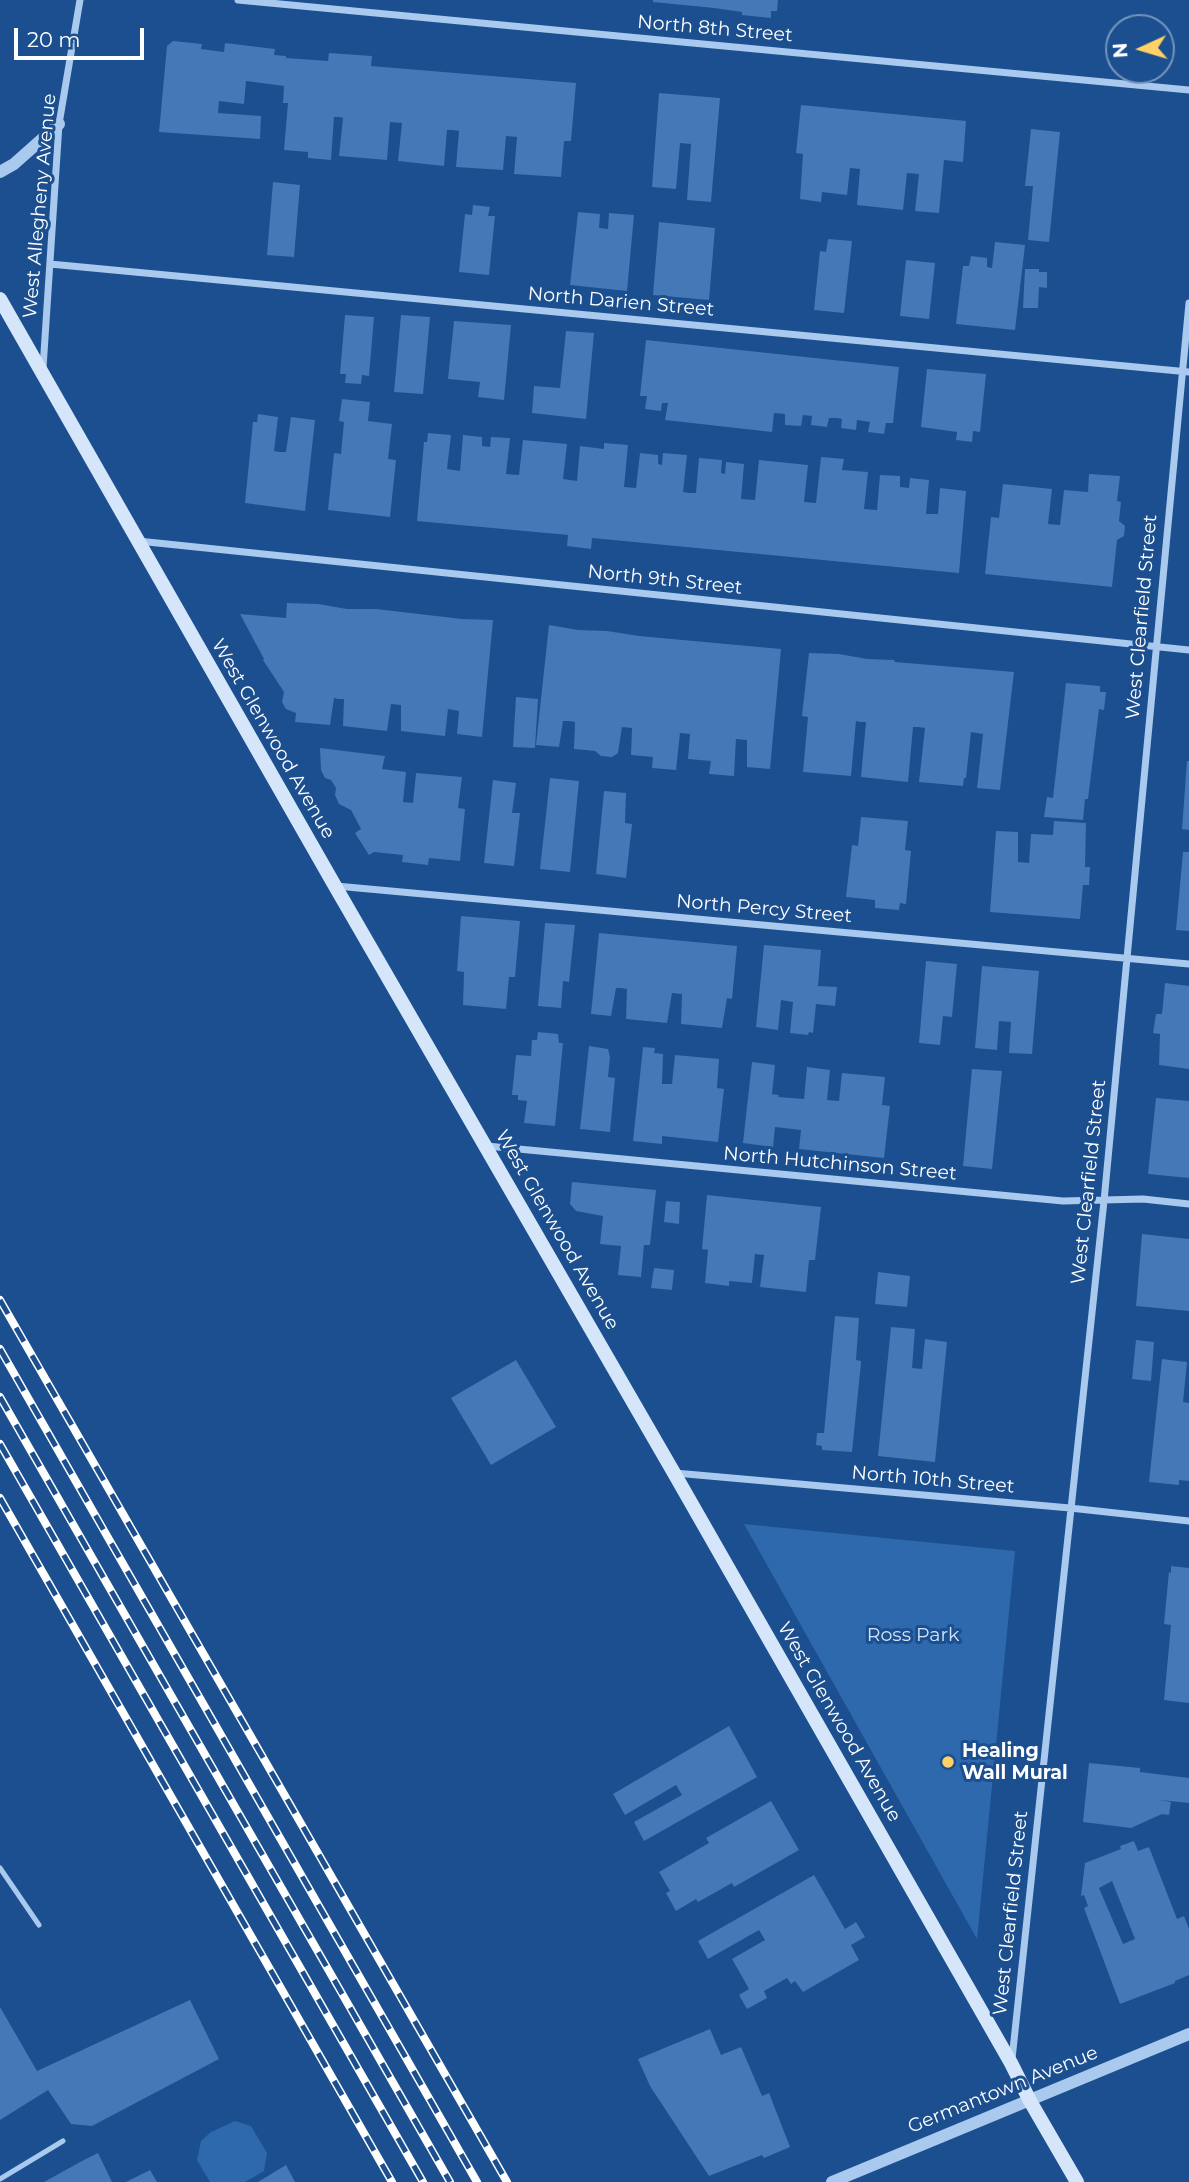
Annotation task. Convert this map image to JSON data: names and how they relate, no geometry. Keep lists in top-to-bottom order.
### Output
{
  "streets": {
    "main road": ["West Glenwood Avenue"],
    "street": [
      "North 8th Street",
      "West Allegheny Avenue",
      "North Darien Street",
      "North 9th Street",
      "West Clearfield Street",
      "North Percy Street",
      "North Hutchinson Street",
      "North 10th Street",
      "Germantown Avenue"
    ]
  },
  "crossings": [
    ["West Allegheny Avenue", "North Darien Street"],
    ["West Allegheny Avenue", "West Glenwood Avenue"],
    ["North Darien Street", "West Clearfield Street"],
    ["North 9th Street", "West Clearfield Street"],
    ["North 9th Street", "West Glenwood Avenue"],
    ["West Clearfield Street", "West Glenwood Avenue"],
    ["West Clearfield Street", "North Percy Street"],
    ["West Clearfield Street", "North Hutchinson Street"],
    ["West Clearfield Street", "North 10th Street"],
    ["West Glenwood Avenue", "North Percy Street"],
    ["West Glenwood Avenue", "North Hutchinson Street"],
    ["West Glenwood Avenue", "North 10th Street"],
    ["West Glenwood Avenue", "Germantown Avenue"]
  ],
  "parks": ["Ross Park"],
  "places": ["Healing Wall Mural"],
  "scale_bar": "20 m",
  "north": "left"
}
